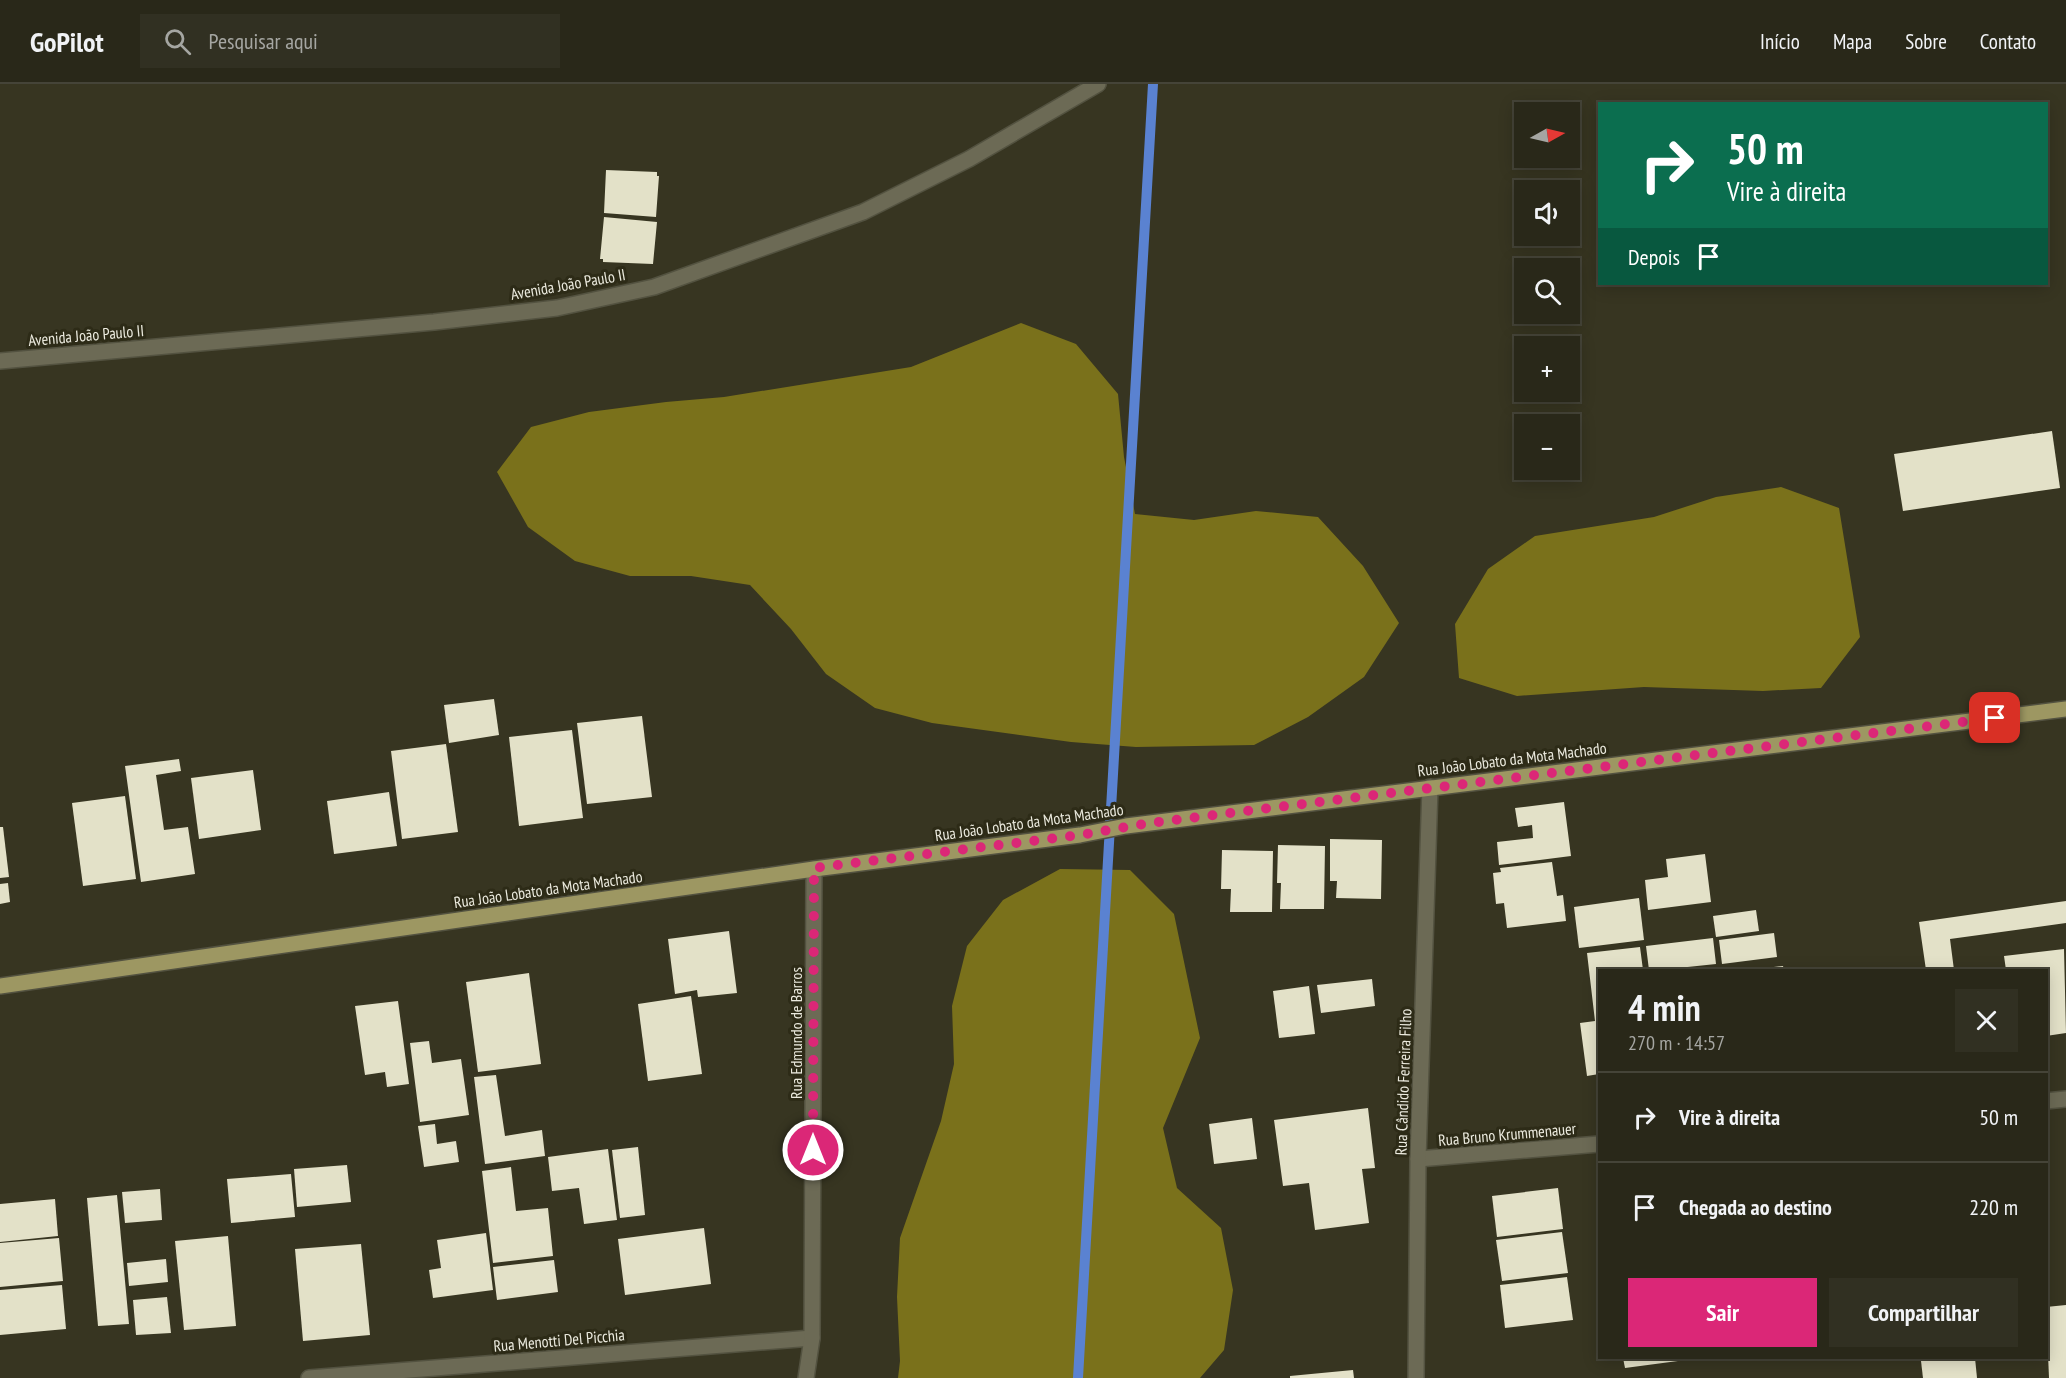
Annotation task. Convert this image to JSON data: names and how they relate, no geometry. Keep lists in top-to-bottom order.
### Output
{
  "streets": {
    "main road": ["Rua João Lobato da Mota Machado"],
    "street": [
      "Avenida João Paulo II",
      "Rua Edmundo de Barros",
      "Rua Cândido Ferreira Filho",
      "Rua Bruno Krummenauer",
      "Rua Menotti Del Picchia"
    ]
  },
  "crossings": [
    ["Rua João Lobato da Mota Machado", "Rua Edmundo de Barros"],
    ["Rua João Lobato da Mota Machado", "Rua Cândido Ferreira Filho"],
    ["Rua Edmundo de Barros", "Rua Menotti Del Picchia"],
    ["Rua Cândido Ferreira Filho", "Rua Bruno Krummenauer"]
  ],
  "north": "right",
  "page": {
    "header": "GoPilot",
    "search": "Pesquisar aqui",
    "nav": [
      "Início",
      "Mapa",
      "Sobre",
      "Contato"
    ],
    "map_buttons": ["+", "−"],
    "turn": ["50 m", "Vire à direita"],
    "then": "Depois",
    "heading": ["4 min", "270 m · 14:57"],
    "list": [
      {
        "name": "Vire à direita",
        "value": "50 m"
      },
      {
        "name": "Chegada ao destino",
        "value": "220 m"
      }
    ],
    "buttons": ["Sair", "Compartilhar"]
  }
}
